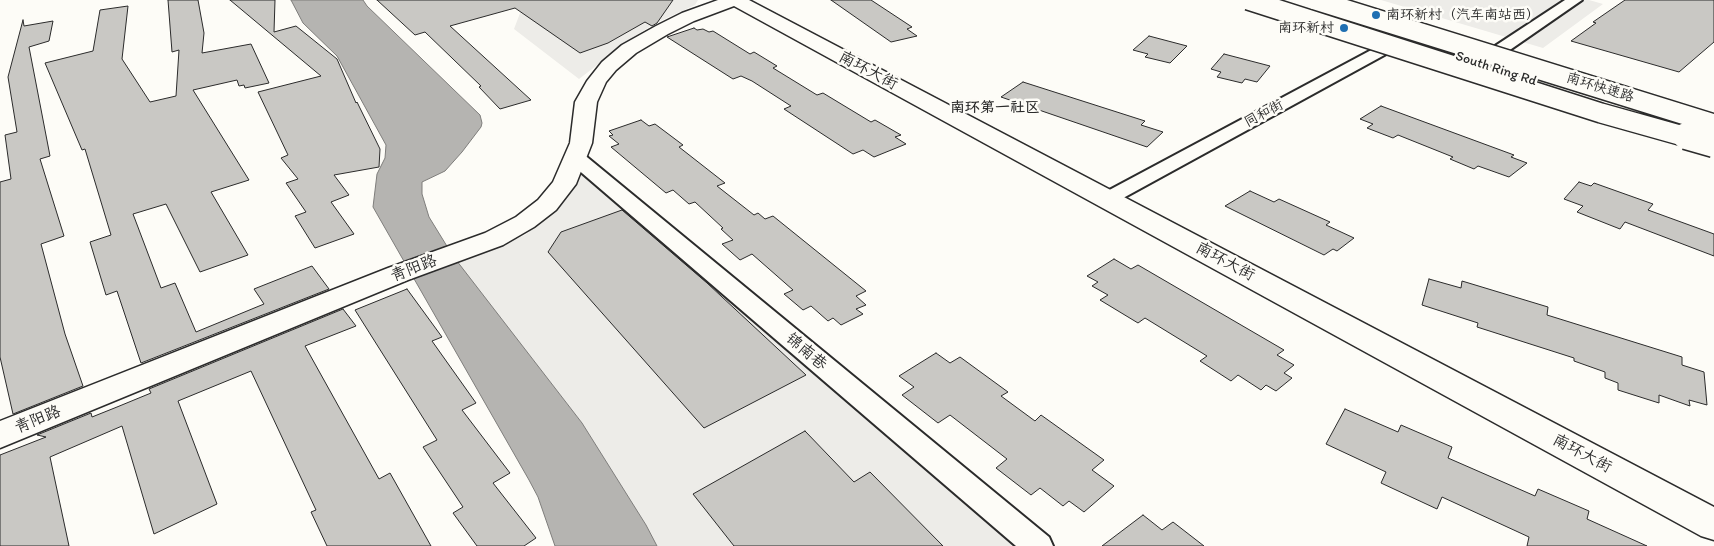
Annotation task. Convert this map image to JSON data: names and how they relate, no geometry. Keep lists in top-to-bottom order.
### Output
{
  "streets": {
    "main road": [
      "South Ring Rd",
      "南环大街",
      "南环快速路",
      "青阳路"
    ],
    "street": ["同和街", "锦南巷"]
  },
  "crossings": [
    ["南环大街", "同和街"],
    ["南环大街", "青阳路"],
    ["青阳路", "锦南巷"]
  ],
  "districts": ["南环第一社区"],
  "places": ["南环新村（汽车南站西）", "南环新村"]
}
